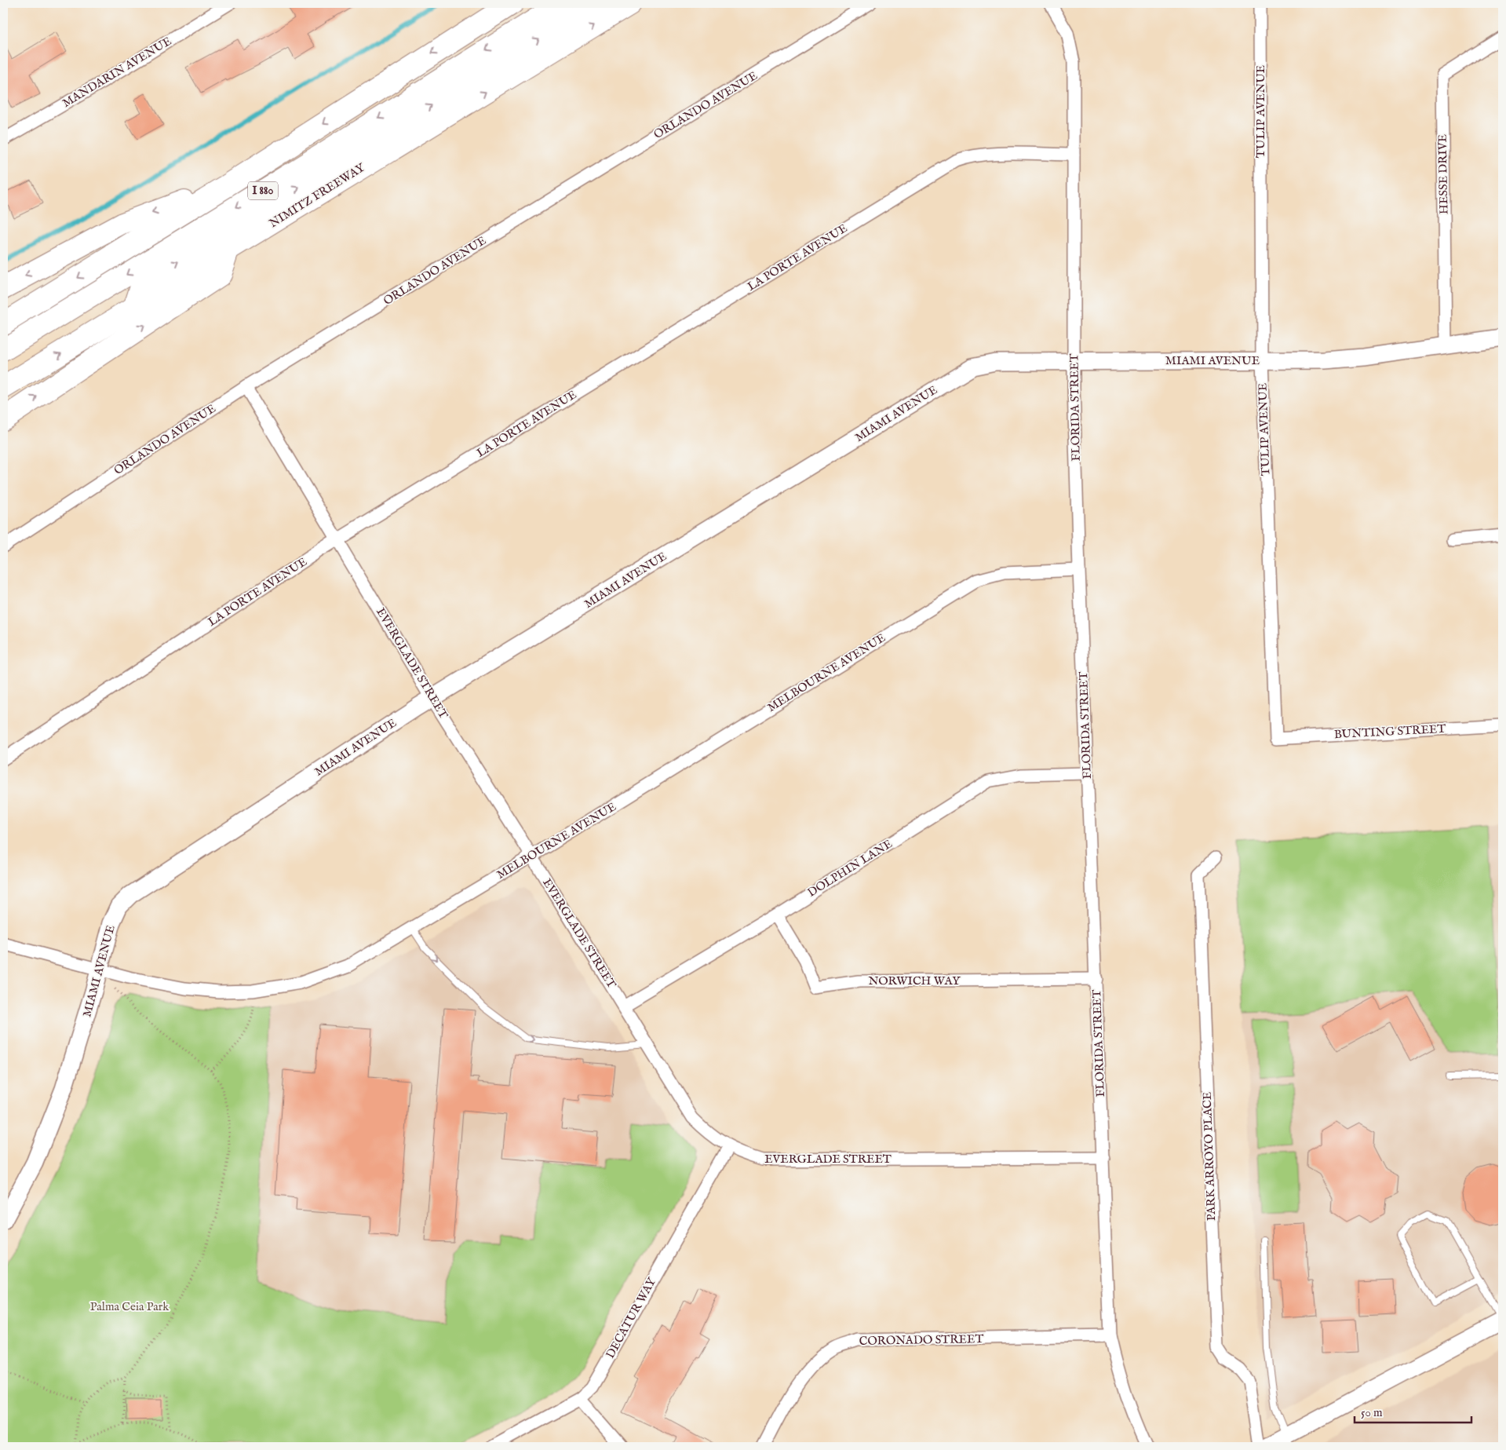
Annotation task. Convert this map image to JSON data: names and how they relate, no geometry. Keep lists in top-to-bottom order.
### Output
{
  "streets": {
    "highway": ["I 880", "NIMITZ FREEWAY"],
    "street": [
      "MANDARIN AVENUE",
      "ORLANDO AVENUE",
      "TULIP AVENUE",
      "HESSE DRIVE",
      "LA PORTE AVENUE",
      "MIAMI AVENUE",
      "FLORIDA STREET",
      "EVERGLADE STREET",
      "MELBOURNE AVENUE",
      "BUNTING STREET",
      "DOLPHIN LANE",
      "NORWICH WAY",
      "PARK ARROYO PLACE",
      "DECATUR WAY",
      "CORONADO STREET"
    ]
  },
  "crossings": [
    ["ORLANDO AVENUE", "EVERGLADE STREET"],
    ["TULIP AVENUE", "MIAMI AVENUE"],
    ["TULIP AVENUE", "BUNTING STREET"],
    ["HESSE DRIVE", "MIAMI AVENUE"],
    ["I 880", "NIMITZ FREEWAY"],
    ["LA PORTE AVENUE", "FLORIDA STREET"],
    ["LA PORTE AVENUE", "EVERGLADE STREET"],
    ["MIAMI AVENUE", "FLORIDA STREET"],
    ["MIAMI AVENUE", "EVERGLADE STREET"],
    ["MIAMI AVENUE", "MELBOURNE AVENUE"],
    ["FLORIDA STREET", "EVERGLADE STREET"],
    ["FLORIDA STREET", "MELBOURNE AVENUE"],
    ["FLORIDA STREET", "DOLPHIN LANE"],
    ["FLORIDA STREET", "NORWICH WAY"],
    ["FLORIDA STREET", "CORONADO STREET"],
    ["EVERGLADE STREET", "MELBOURNE AVENUE"],
    ["EVERGLADE STREET", "DOLPHIN LANE"],
    ["EVERGLADE STREET", "DECATUR WAY"],
    ["DOLPHIN LANE", "NORWICH WAY"]
  ],
  "parks": ["Palma Ceia Park"],
  "scale_bar": "50 m"
}
